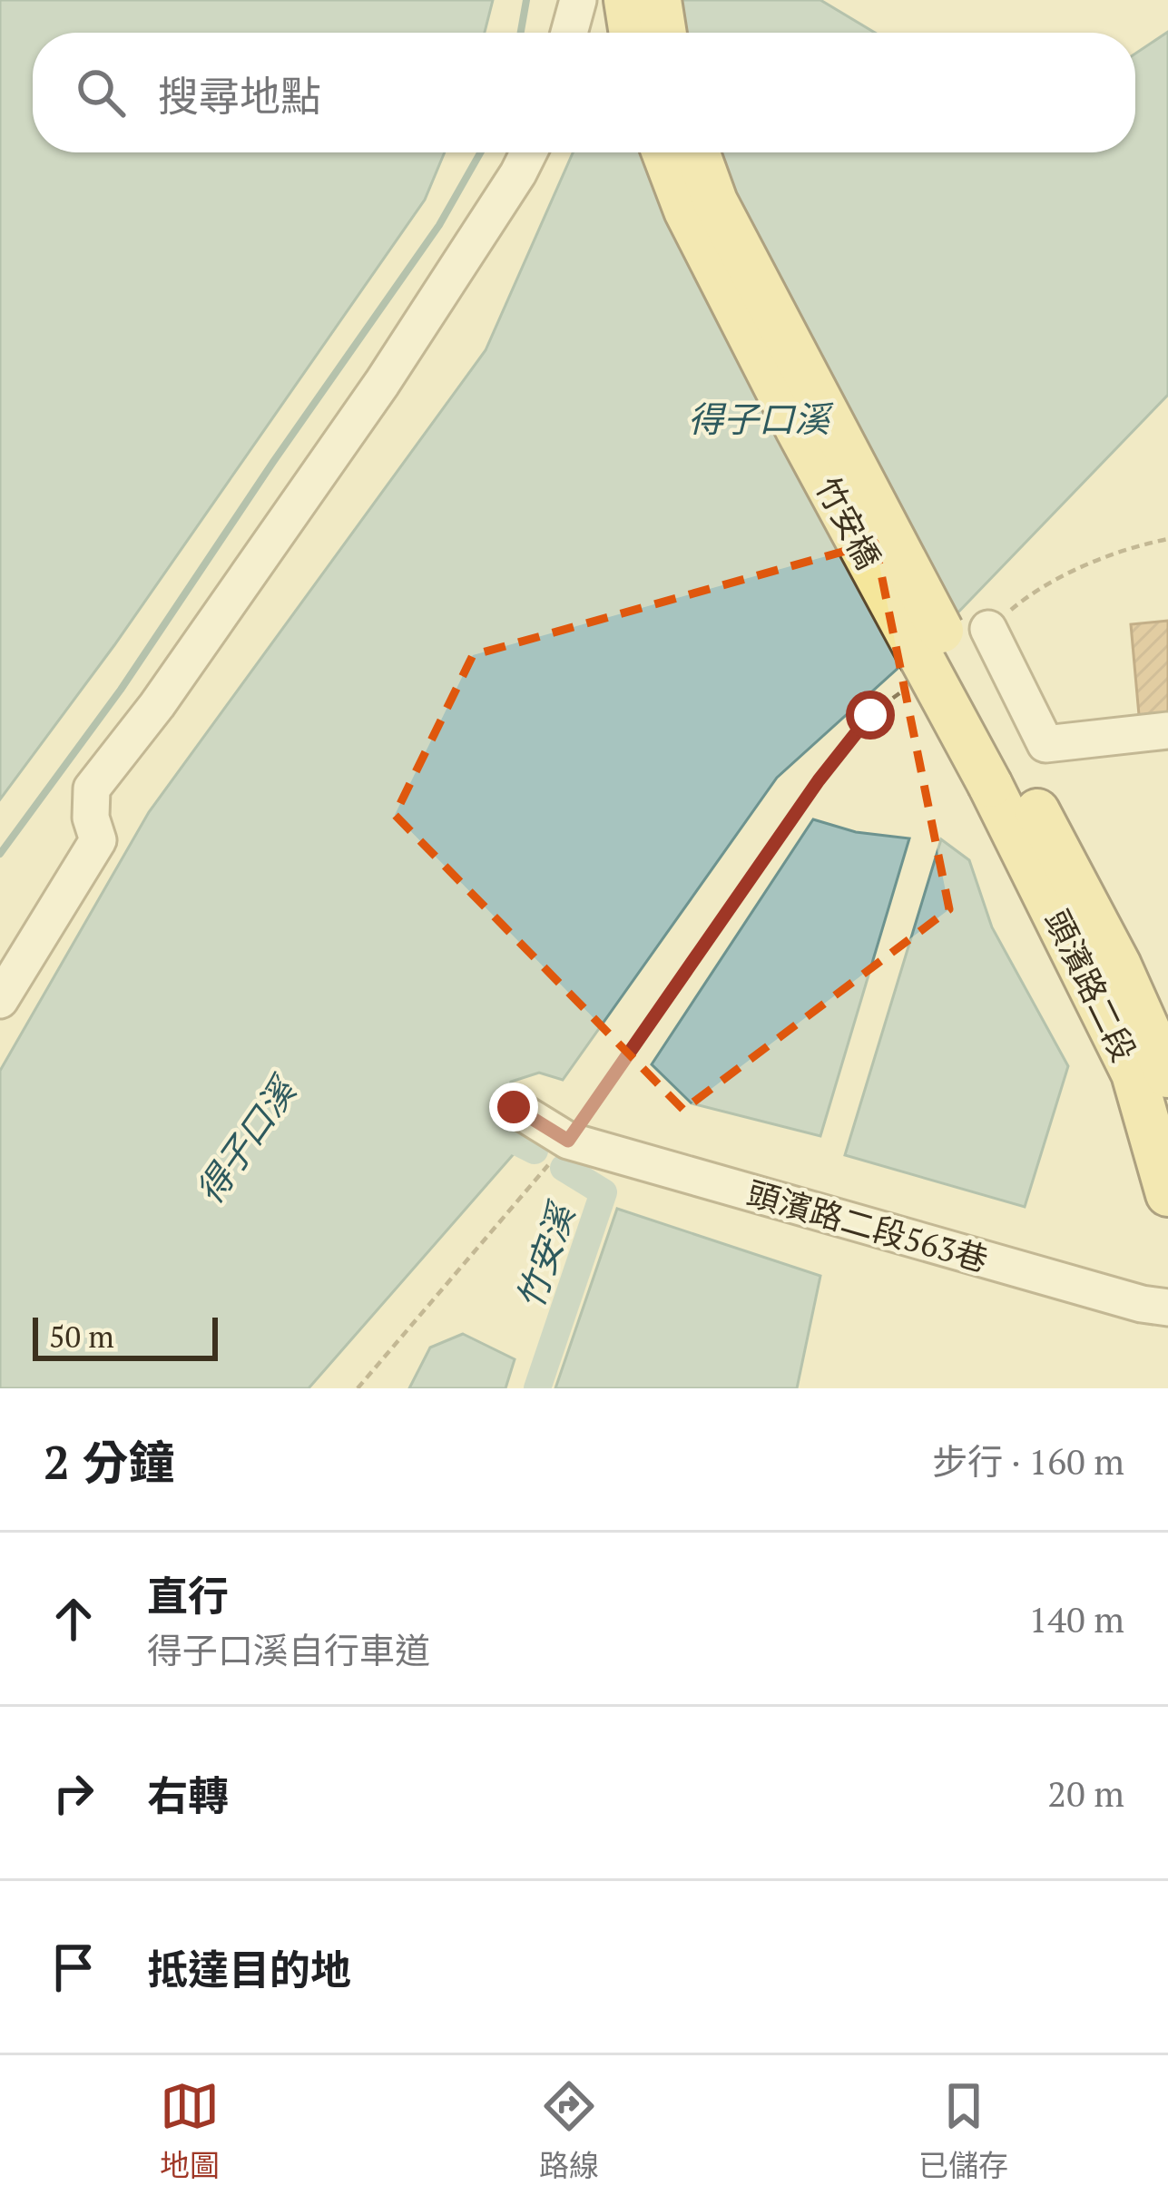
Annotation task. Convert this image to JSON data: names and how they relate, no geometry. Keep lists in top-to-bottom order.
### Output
{
  "streets": {
    "main road": ["竹安橋", "頭濱路二段"],
    "lane": ["頭濱路二段563巷"]
  },
  "crossings": [
    ["竹安橋", "頭濱路二段"]
  ],
  "water": ["得子口溪", "竹安溪"],
  "scale_bar": "50 m",
  "page": {
    "search": "搜尋地點",
    "scale": "50 m",
    "heading": ["2 分鐘", "步行 · 160 m"],
    "list": [
      ["直行", "得子口溪自行車道", "140 m"],
      ["右轉", "20 m"],
      "抵達目的地"
    ],
    "nav": ["地圖", "路線", "已儲存"]
  }
}
